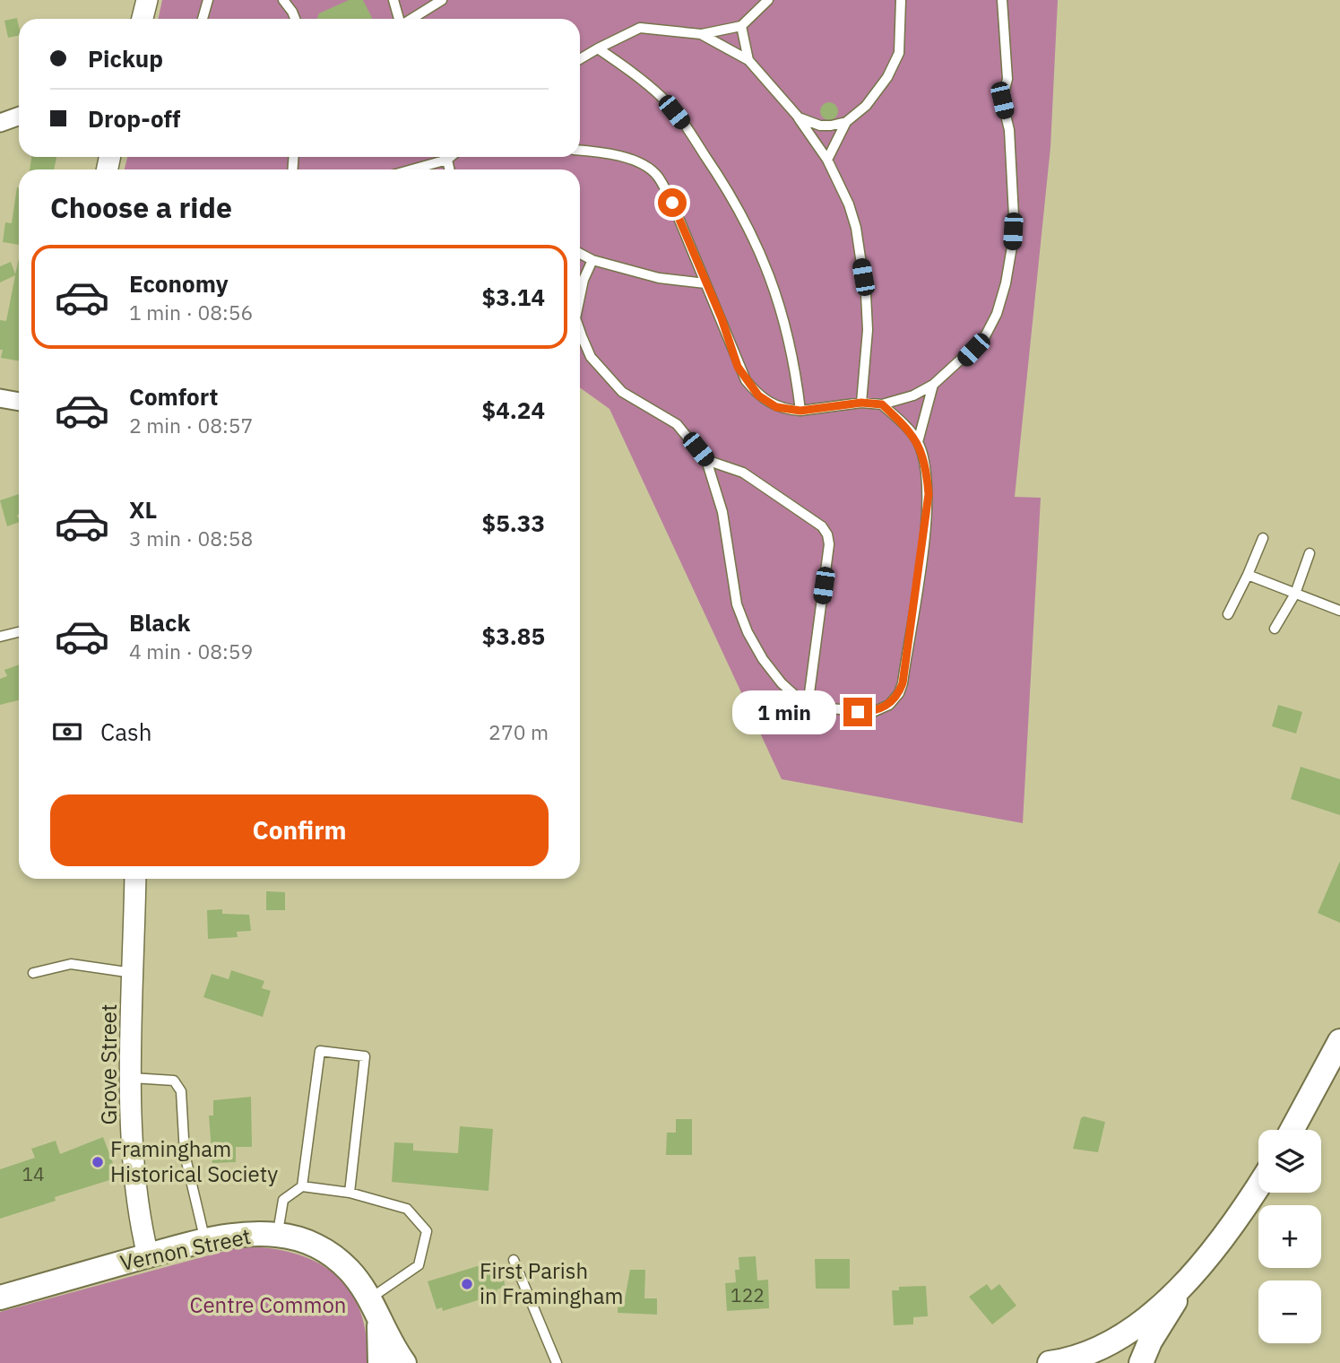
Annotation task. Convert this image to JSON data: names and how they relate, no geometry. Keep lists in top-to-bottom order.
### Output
{
  "streets": {
    "main road": ["Vernon Street"],
    "street": ["Grove Street"]
  },
  "crossings": [
    ["Grove Street", "Vernon Street"]
  ],
  "parks": ["Centre Common"],
  "places": ["Framingham Historical Society", "First Parish in Framingham"],
  "house_numbers": ["14", "122"],
  "page": {
    "banner": ["Pickup", "Drop-off"],
    "heading": "Choose a ride",
    "list": [
      {
        "name": "Economy",
        "note": "1 min · 08:56",
        "value": "$3.14"
      },
      {
        "name": "Comfort",
        "note": "2 min · 08:57",
        "value": "$4.24"
      },
      {
        "name": "XL",
        "note": "3 min · 08:58",
        "value": "$5.33"
      },
      {
        "name": "Black",
        "note": "4 min · 08:59",
        "value": "$3.85"
      }
    ],
    "bubble": "1 min",
    "pay": ["Cash", "270 m"],
    "buttons": "Confirm",
    "map_buttons": ["+", "−"]
  }
}
